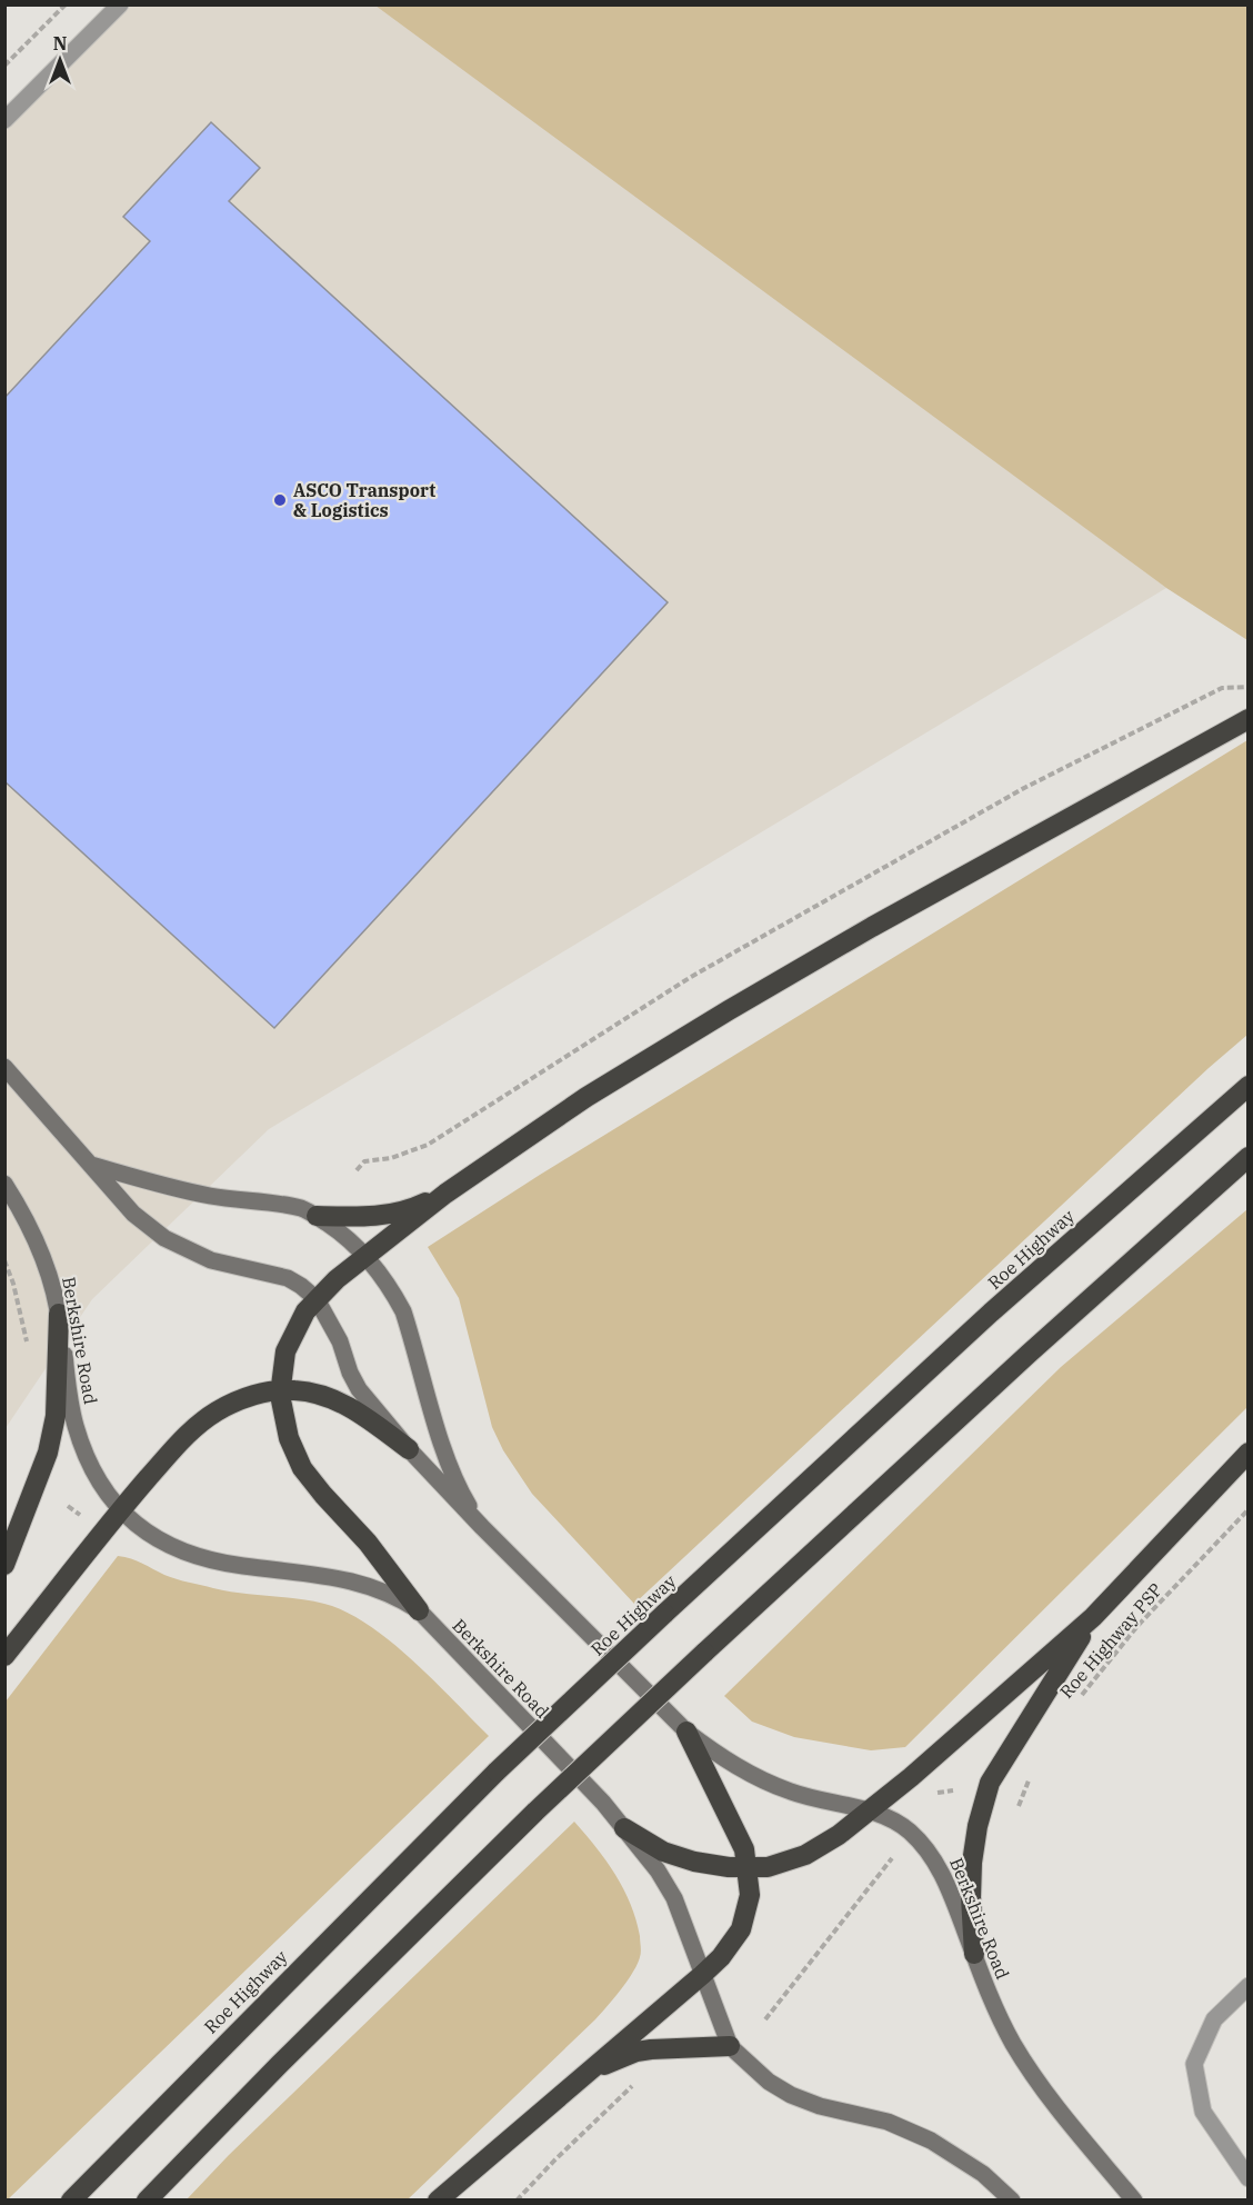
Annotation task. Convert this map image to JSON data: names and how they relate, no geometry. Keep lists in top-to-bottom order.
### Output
{
  "streets": {
    "highway": ["Roe Highway"],
    "main road": ["Berkshire Road"],
    "path": ["Roe Highway PSP"]
  },
  "places": ["ASCO Transport & Logistics"],
  "north": "top"
}
